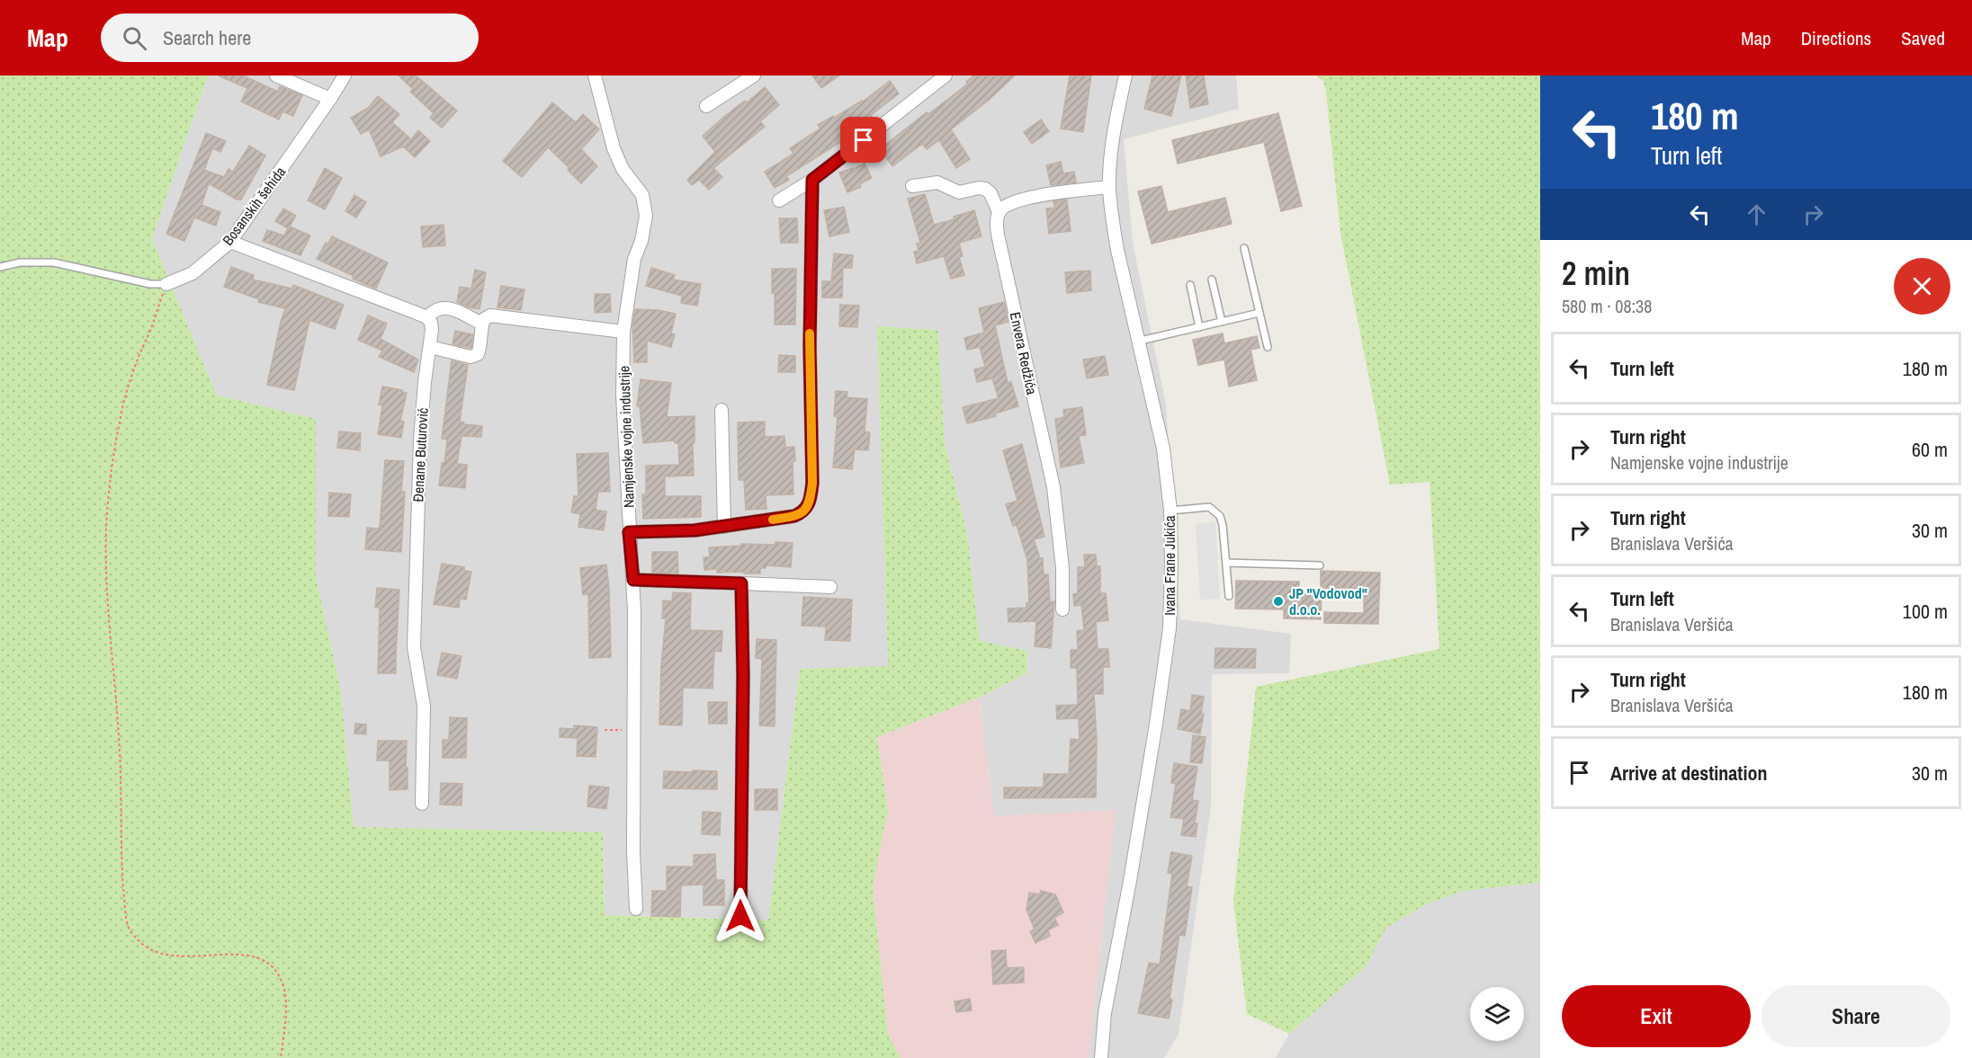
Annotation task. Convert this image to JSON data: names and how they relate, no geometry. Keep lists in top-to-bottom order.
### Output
{
  "streets": {
    "street": [
      "Bosanskih šehida",
      "Envera Redžića",
      "Namjenske vojne industrije",
      "Đenane Buturović",
      "Ivana Frane Jukića"
    ]
  },
  "places": ["JP \"Vodovod\" d.o.o."],
  "page": {
    "header": "Map",
    "search": "Search here",
    "nav": ["Map", "Directions", "Saved"],
    "turn": ["180 m", "Turn left"],
    "heading": ["2 min", "580 m · 08:38"],
    "list": [
      {
        "name": "Turn left",
        "value": "180 m"
      },
      {
        "name": "Turn right",
        "note": "Namjenske vojne industrije",
        "value": "60 m"
      },
      {
        "name": "Turn right",
        "note": "Branislava Veršića",
        "value": "30 m"
      },
      {
        "name": "Turn left",
        "note": "Branislava Veršića",
        "value": "100 m"
      },
      {
        "name": "Turn right",
        "note": "Branislava Veršića",
        "value": "180 m"
      },
      {
        "name": "Arrive at destination",
        "value": "30 m"
      }
    ],
    "buttons": ["Exit", "Share"]
  }
}
